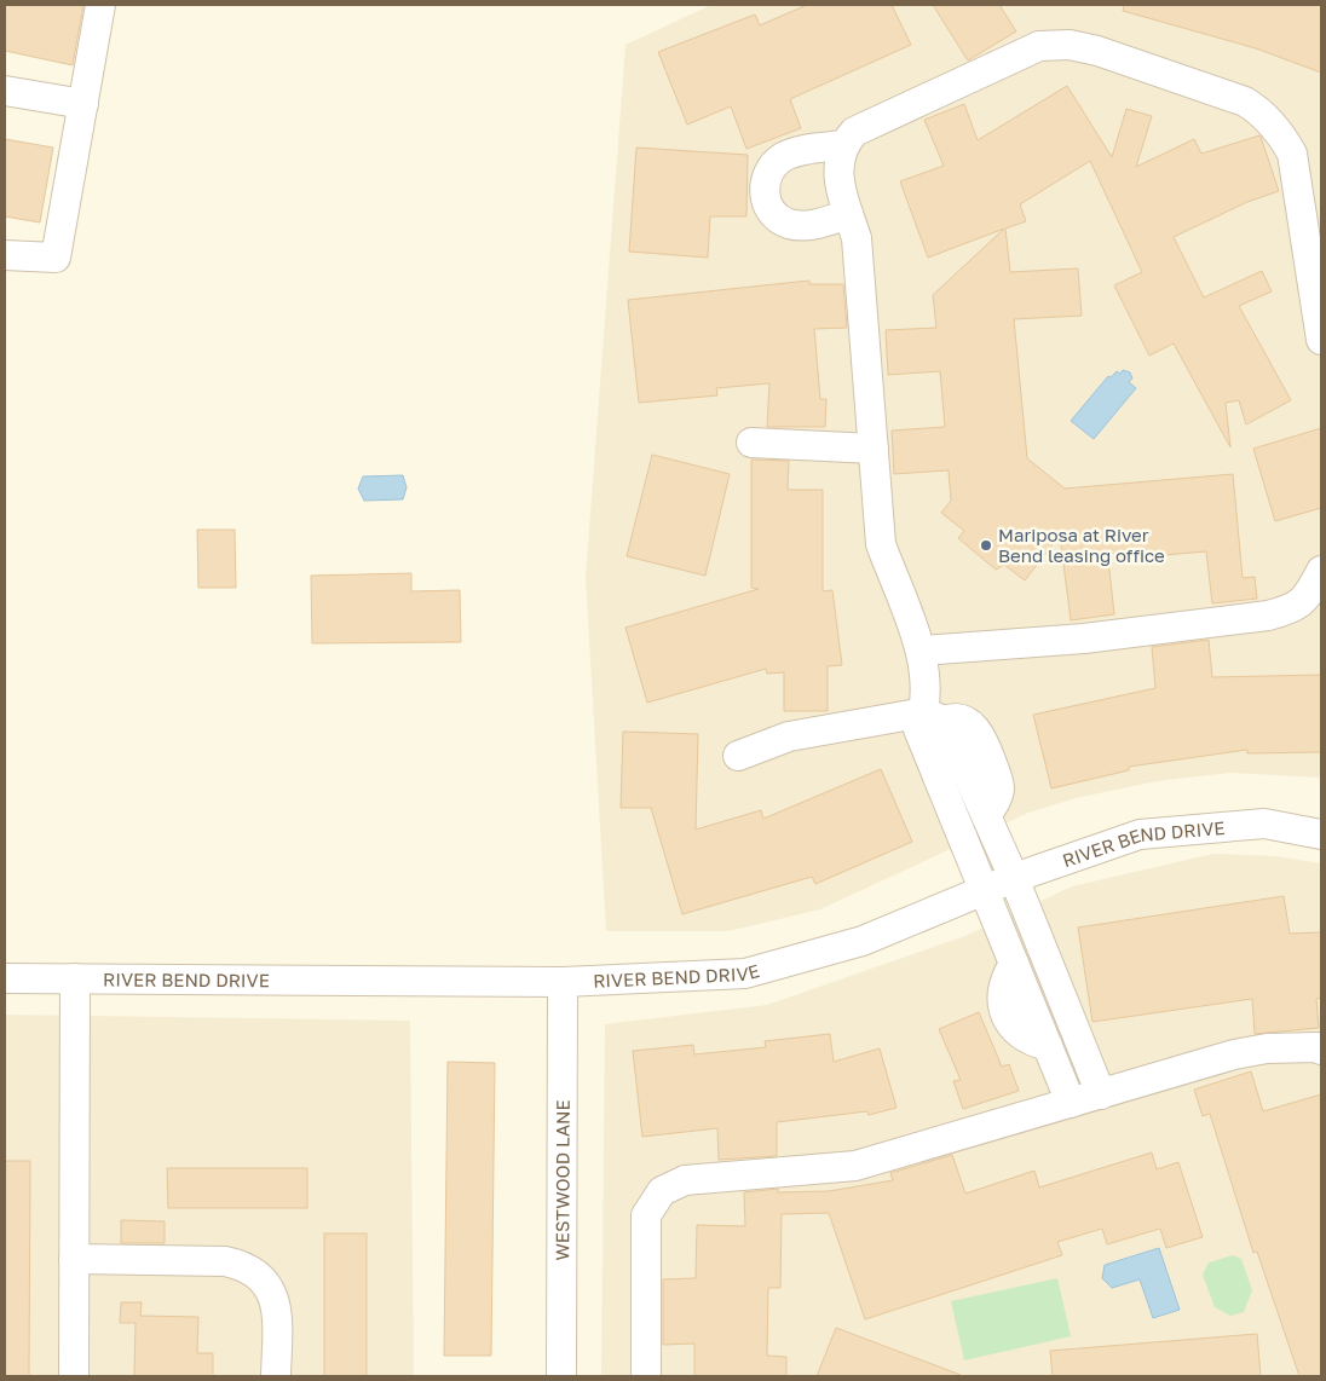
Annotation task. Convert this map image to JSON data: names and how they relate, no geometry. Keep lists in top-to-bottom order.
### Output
{
  "streets": {
    "street": ["RIVER BEND DRIVE", "WESTWOOD LANE"]
  },
  "crossings": [
    ["RIVER BEND DRIVE", "WESTWOOD LANE"]
  ],
  "places": ["Mariposa at River Bend leasing office"]
}
